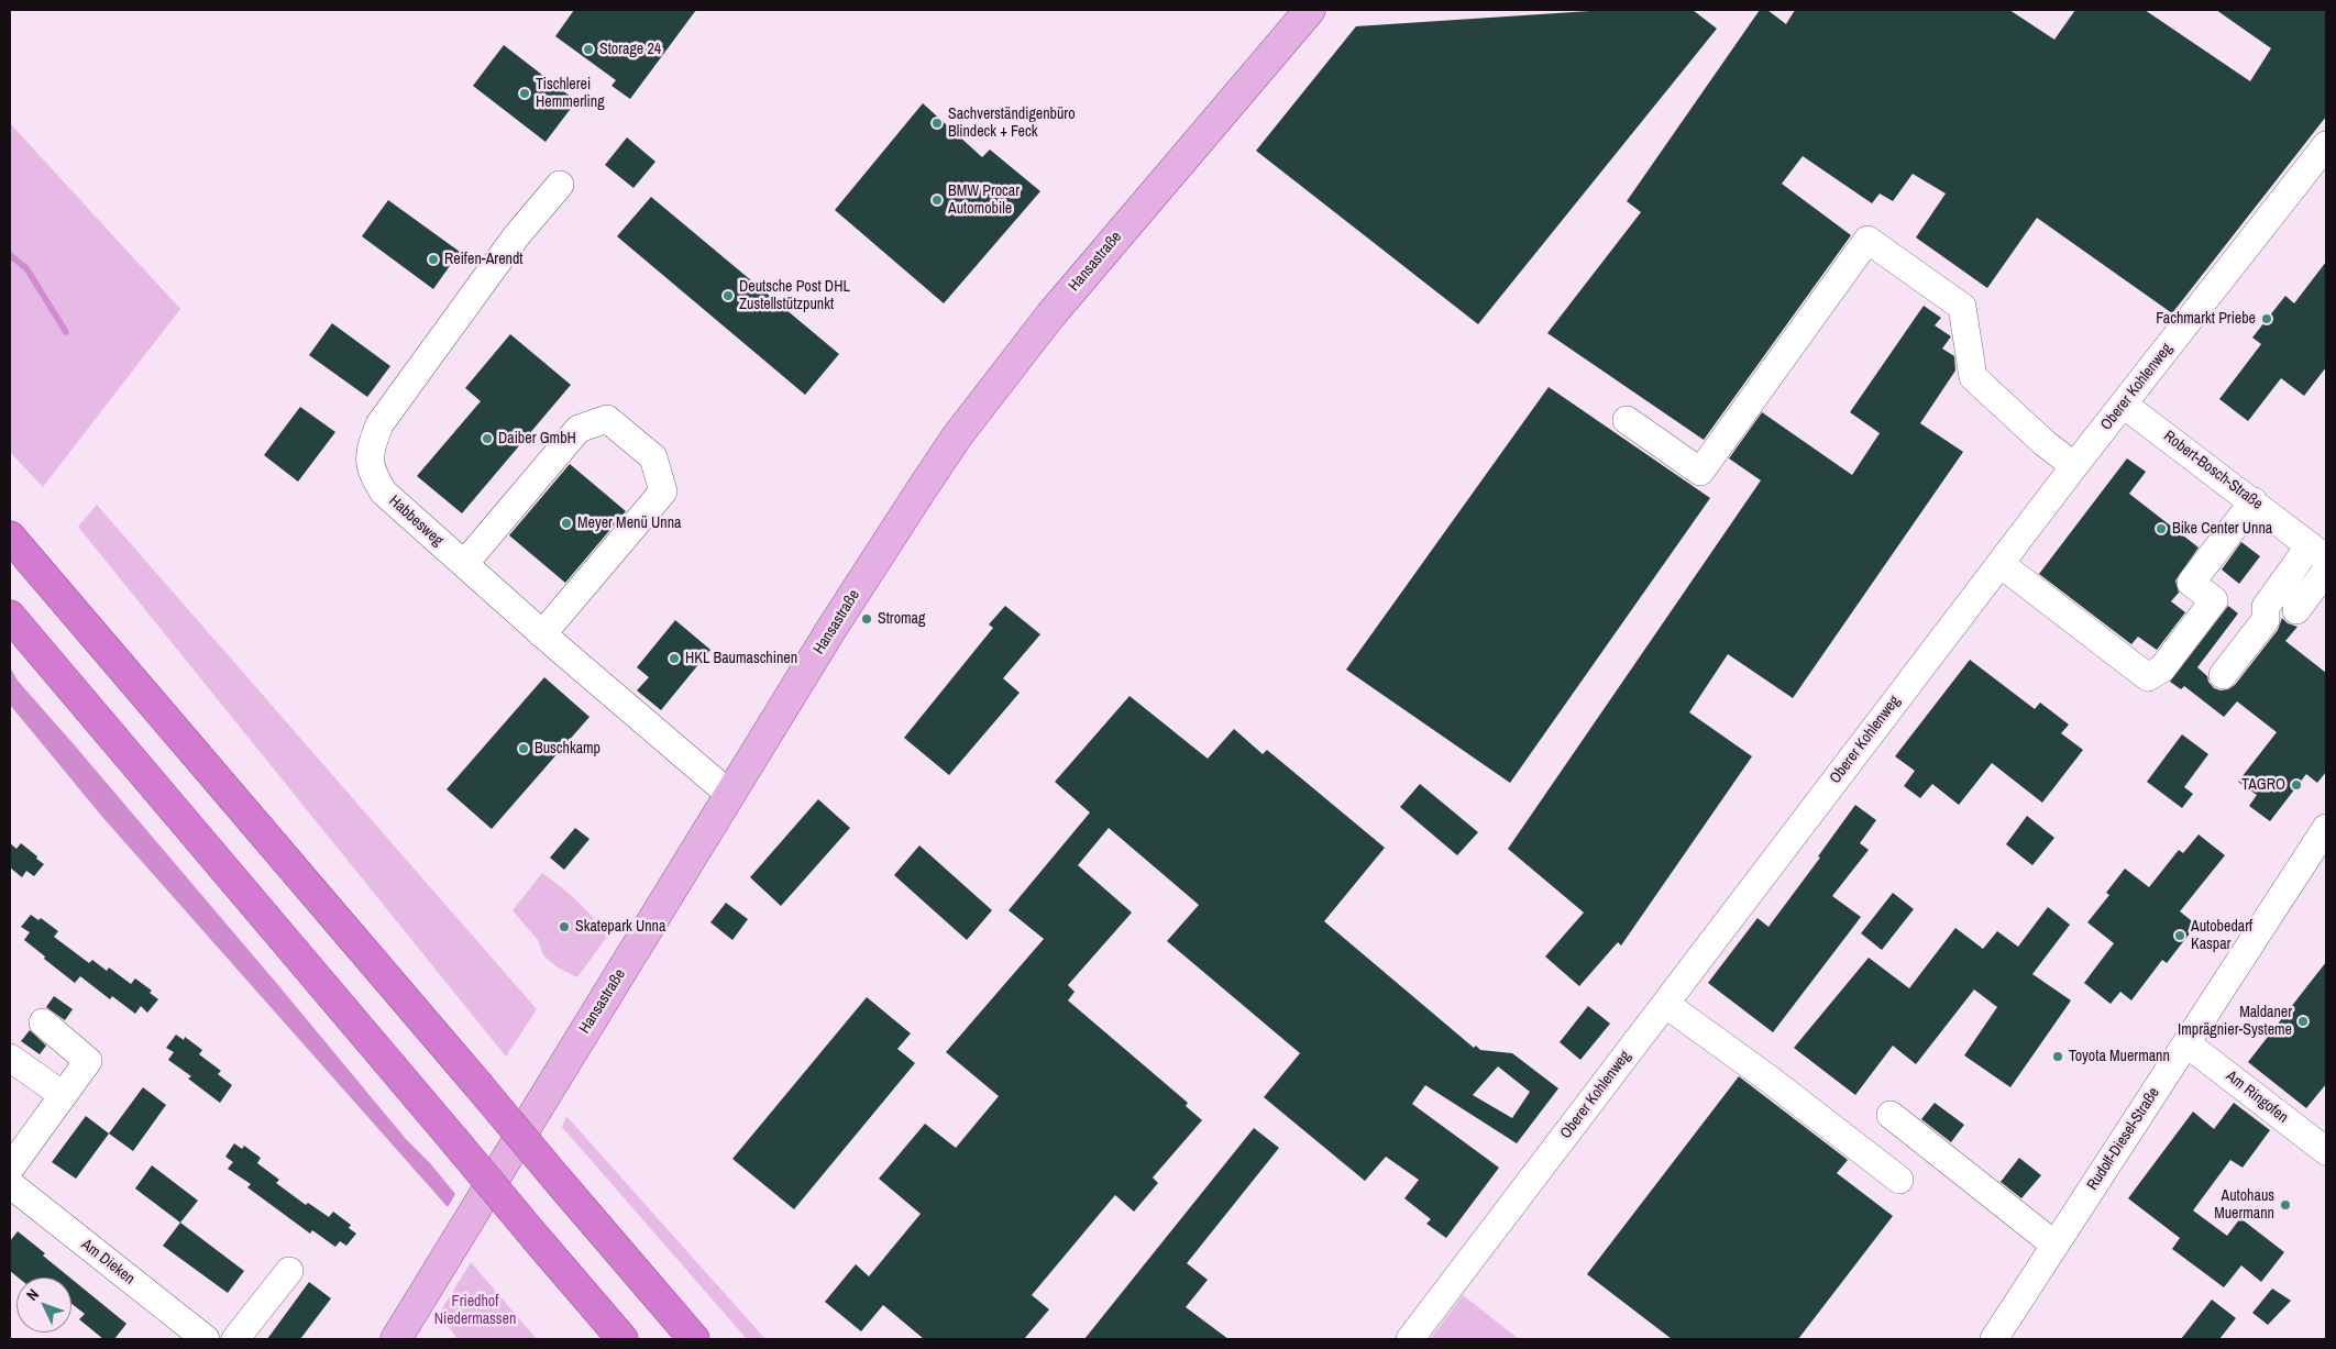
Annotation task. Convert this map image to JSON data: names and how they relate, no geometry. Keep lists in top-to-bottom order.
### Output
{
  "streets": {
    "main road": ["Hansastraße"],
    "street": [
      "Oberer Kohlenweg",
      "Robert-Bosch-Straße",
      "Habbesweg",
      "Am Ringofen",
      "Rudolf-Diesel-Straße",
      "Am Dieken"
    ]
  },
  "crossings": [
    ["Hansastraße", "Habbesweg"],
    ["Oberer Kohlenweg", "Robert-Bosch-Straße"],
    ["Am Ringofen", "Rudolf-Diesel-Straße"]
  ],
  "parks": ["Friedhof Niedermassen"],
  "places": [
    "Storage 24",
    "Tischlerei Hemmerling",
    "Sachverständigenbüro Blindeck + Feck",
    "BMW Procar Automobile",
    "Reifen-Arendt",
    "Deutsche Post DHL Zustellstützpunkt",
    "Fachmarkt Priebe",
    "Daiber GmbH",
    "Meyer Menü Unna",
    "Bike Center Unna",
    "Stromag",
    "HKL Baumaschinen",
    "Buschkamp",
    "TAGRO",
    "Skatepark Unna",
    "Autobedarf Kaspar",
    "Maldaner Imprägnier-Systeme",
    "Toyota Muermann",
    "Autohaus Muermann"
  ],
  "north": "top left"
}
